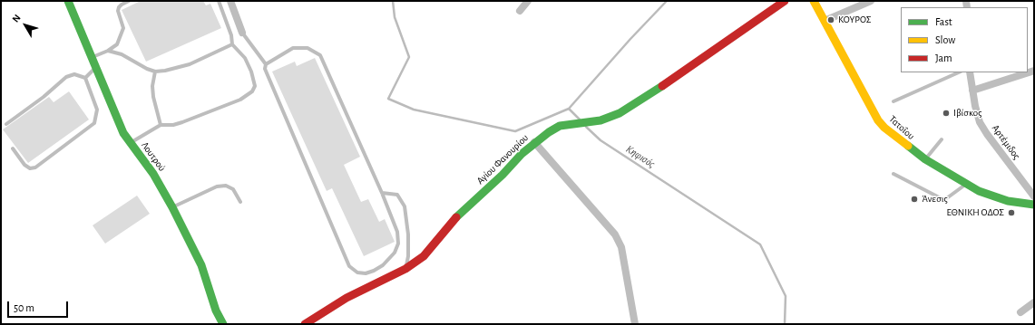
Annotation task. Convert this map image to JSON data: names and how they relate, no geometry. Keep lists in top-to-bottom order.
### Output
{
  "streets": {
    "street": [
      "Τατοΐου",
      "Αρτέμιδος",
      "Λουτρού",
      "Αγίου Φανουρίου"
    ]
  },
  "water": ["Κηφισός"],
  "places": [
    "ΚΟΥΡΟΣ",
    "Ιβίσκος",
    "Άνεσις",
    "ΕΘΝΙΚΗ ΟΔΟΣ"
  ],
  "legend": ["Fast", "Slow", "Jam"],
  "scale_bar": "50 m",
  "north": "top left"
}
